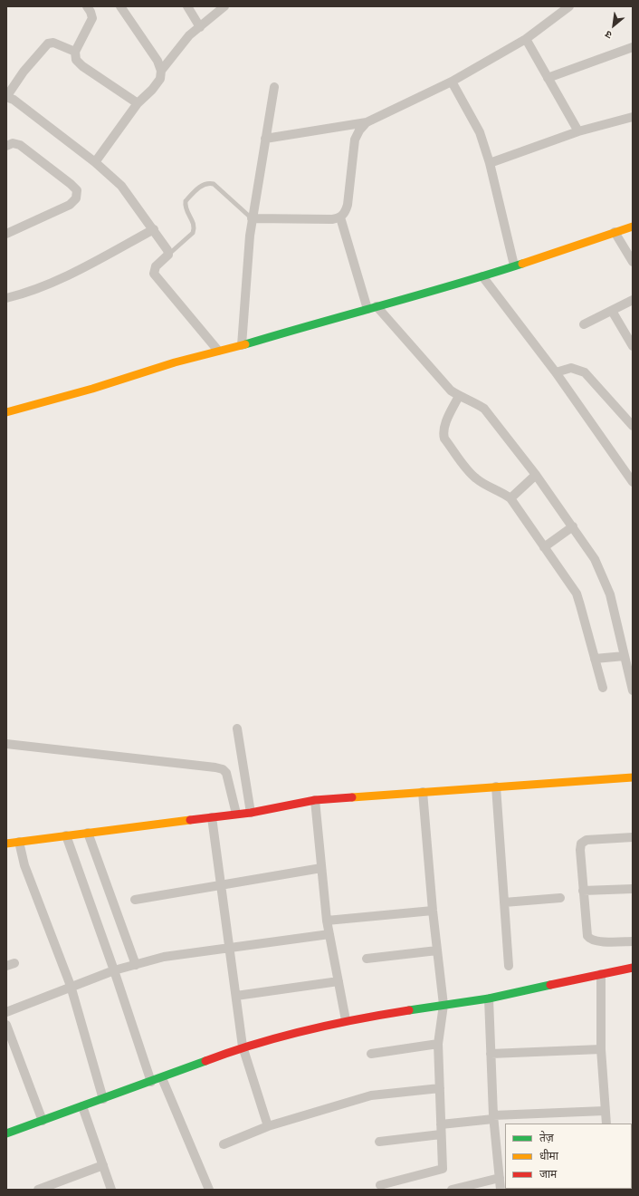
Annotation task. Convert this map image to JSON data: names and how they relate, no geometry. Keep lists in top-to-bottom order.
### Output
{
  "legend": ["तेज़", "धीमा", "जाम"],
  "north": "bottom left"
}
